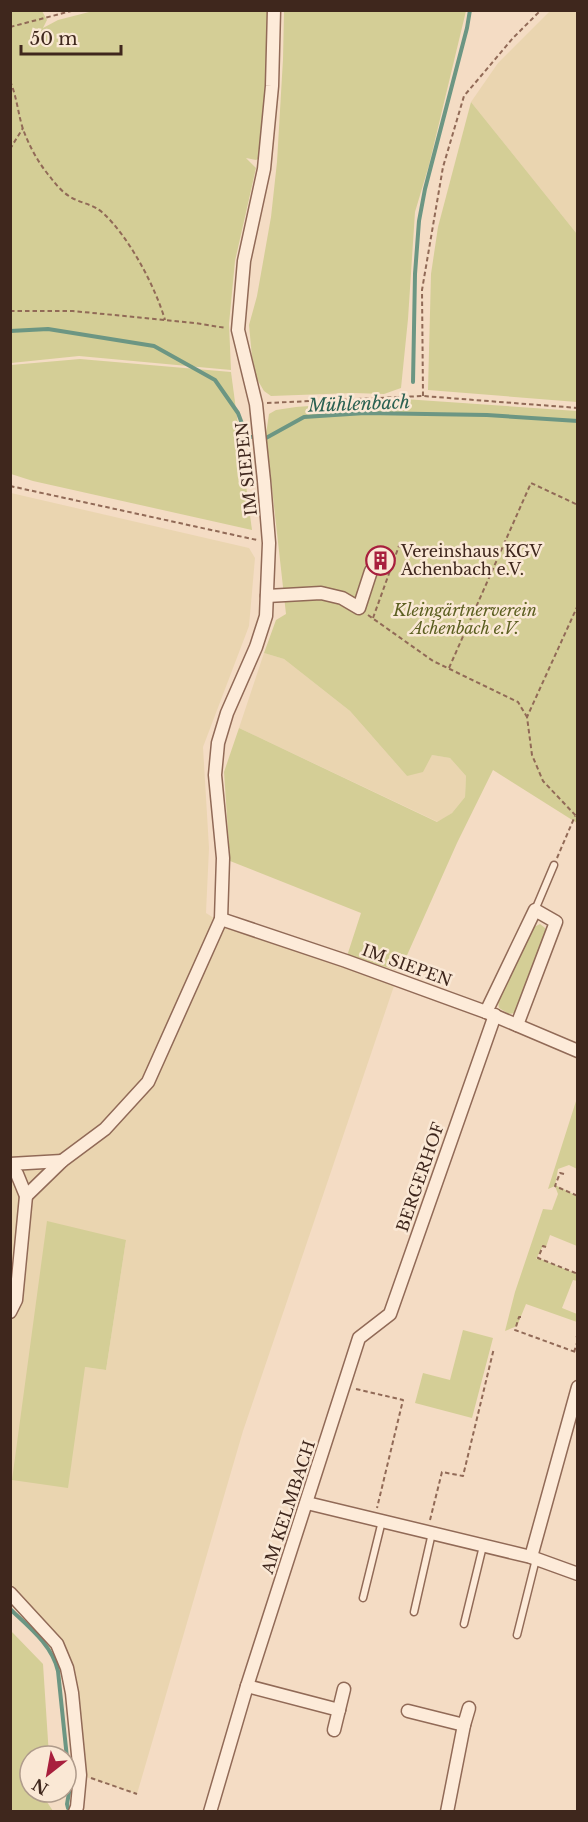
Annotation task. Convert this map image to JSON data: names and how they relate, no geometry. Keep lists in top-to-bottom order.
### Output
{
  "streets": {
    "street": ["IM SIEPEN", "BERGERHOF", "AM KELMBACH"]
  },
  "crossings": [
    ["IM SIEPEN", "BERGERHOF"],
    ["BERGERHOF", "AM KELMBACH"]
  ],
  "water": ["Mühlenbach"],
  "parks": ["Kleingärtnerverein Achenbach e.V."],
  "places": {
    "building": ["Vereinshaus KGV Achenbach e.V."]
  },
  "scale_bar": "50 m",
  "north": "bottom left"
}
